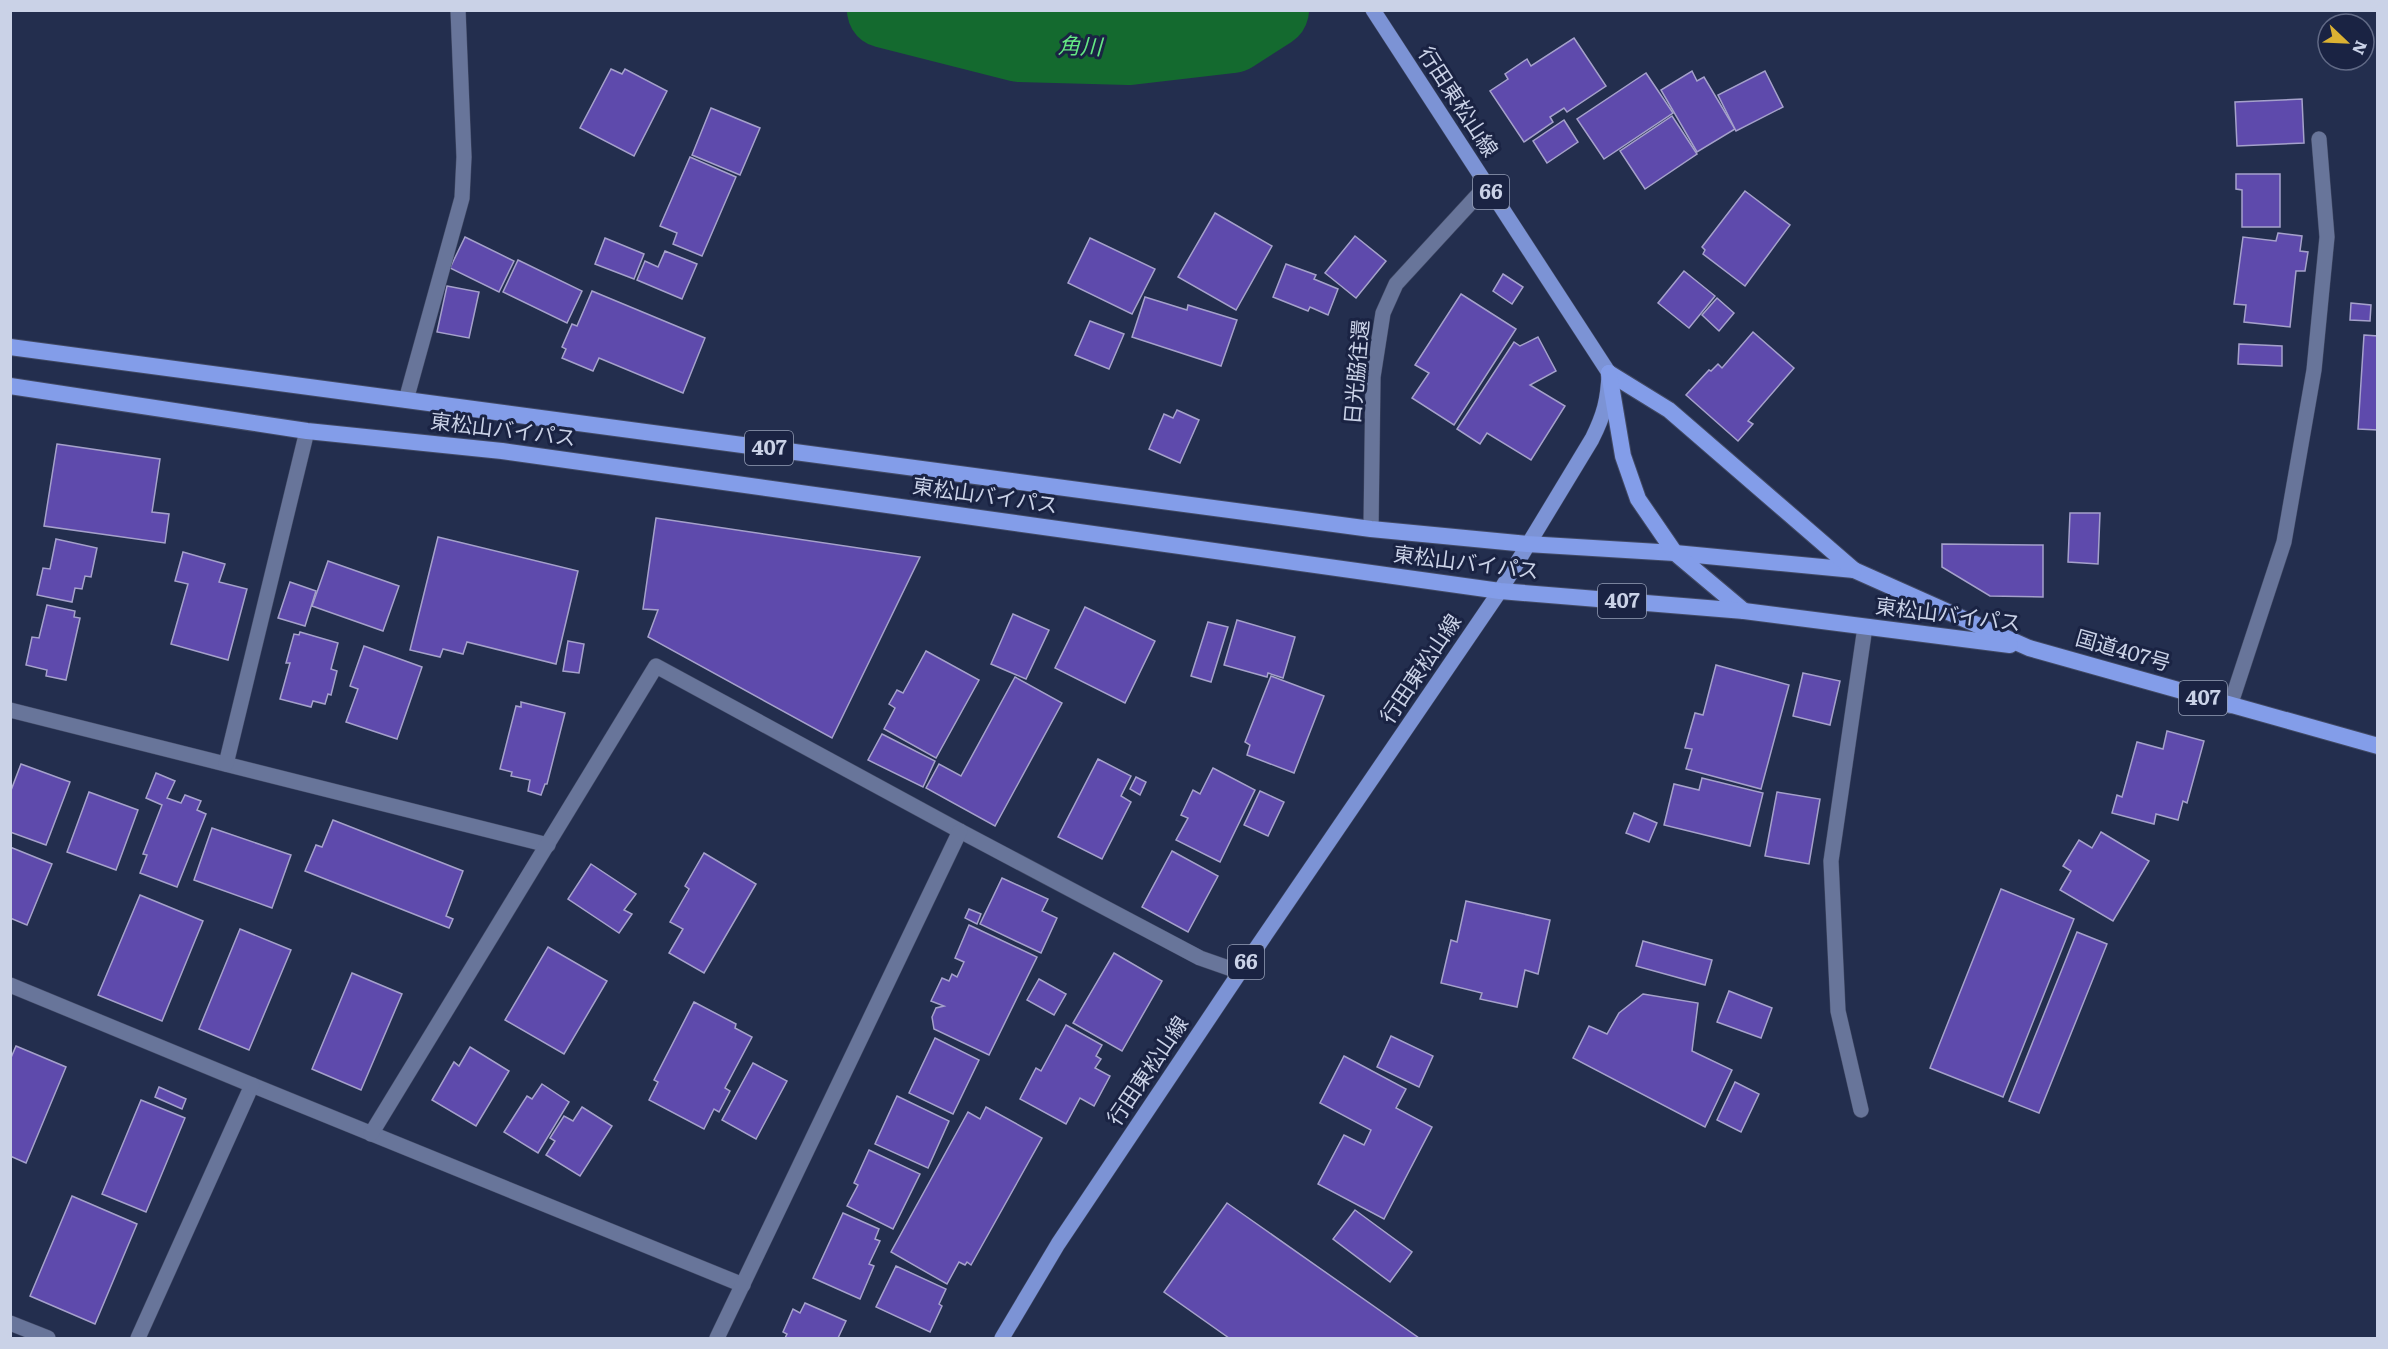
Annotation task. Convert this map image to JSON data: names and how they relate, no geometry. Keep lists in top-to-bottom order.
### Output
{
  "streets": {
    "highway": ["東松山バイパス", "407", "国道407号"],
    "main road": ["行田東松山線", "66"],
    "street": ["日光脇往還"]
  },
  "crossings": [
    ["行田東松山線", "日光脇往還"],
    ["行田東松山線", "東松山バイパス"],
    ["日光脇往還", "東松山バイパス"],
    ["東松山バイパス", "国道407号"]
  ],
  "water": ["角川"],
  "north": "bottom right"
}
